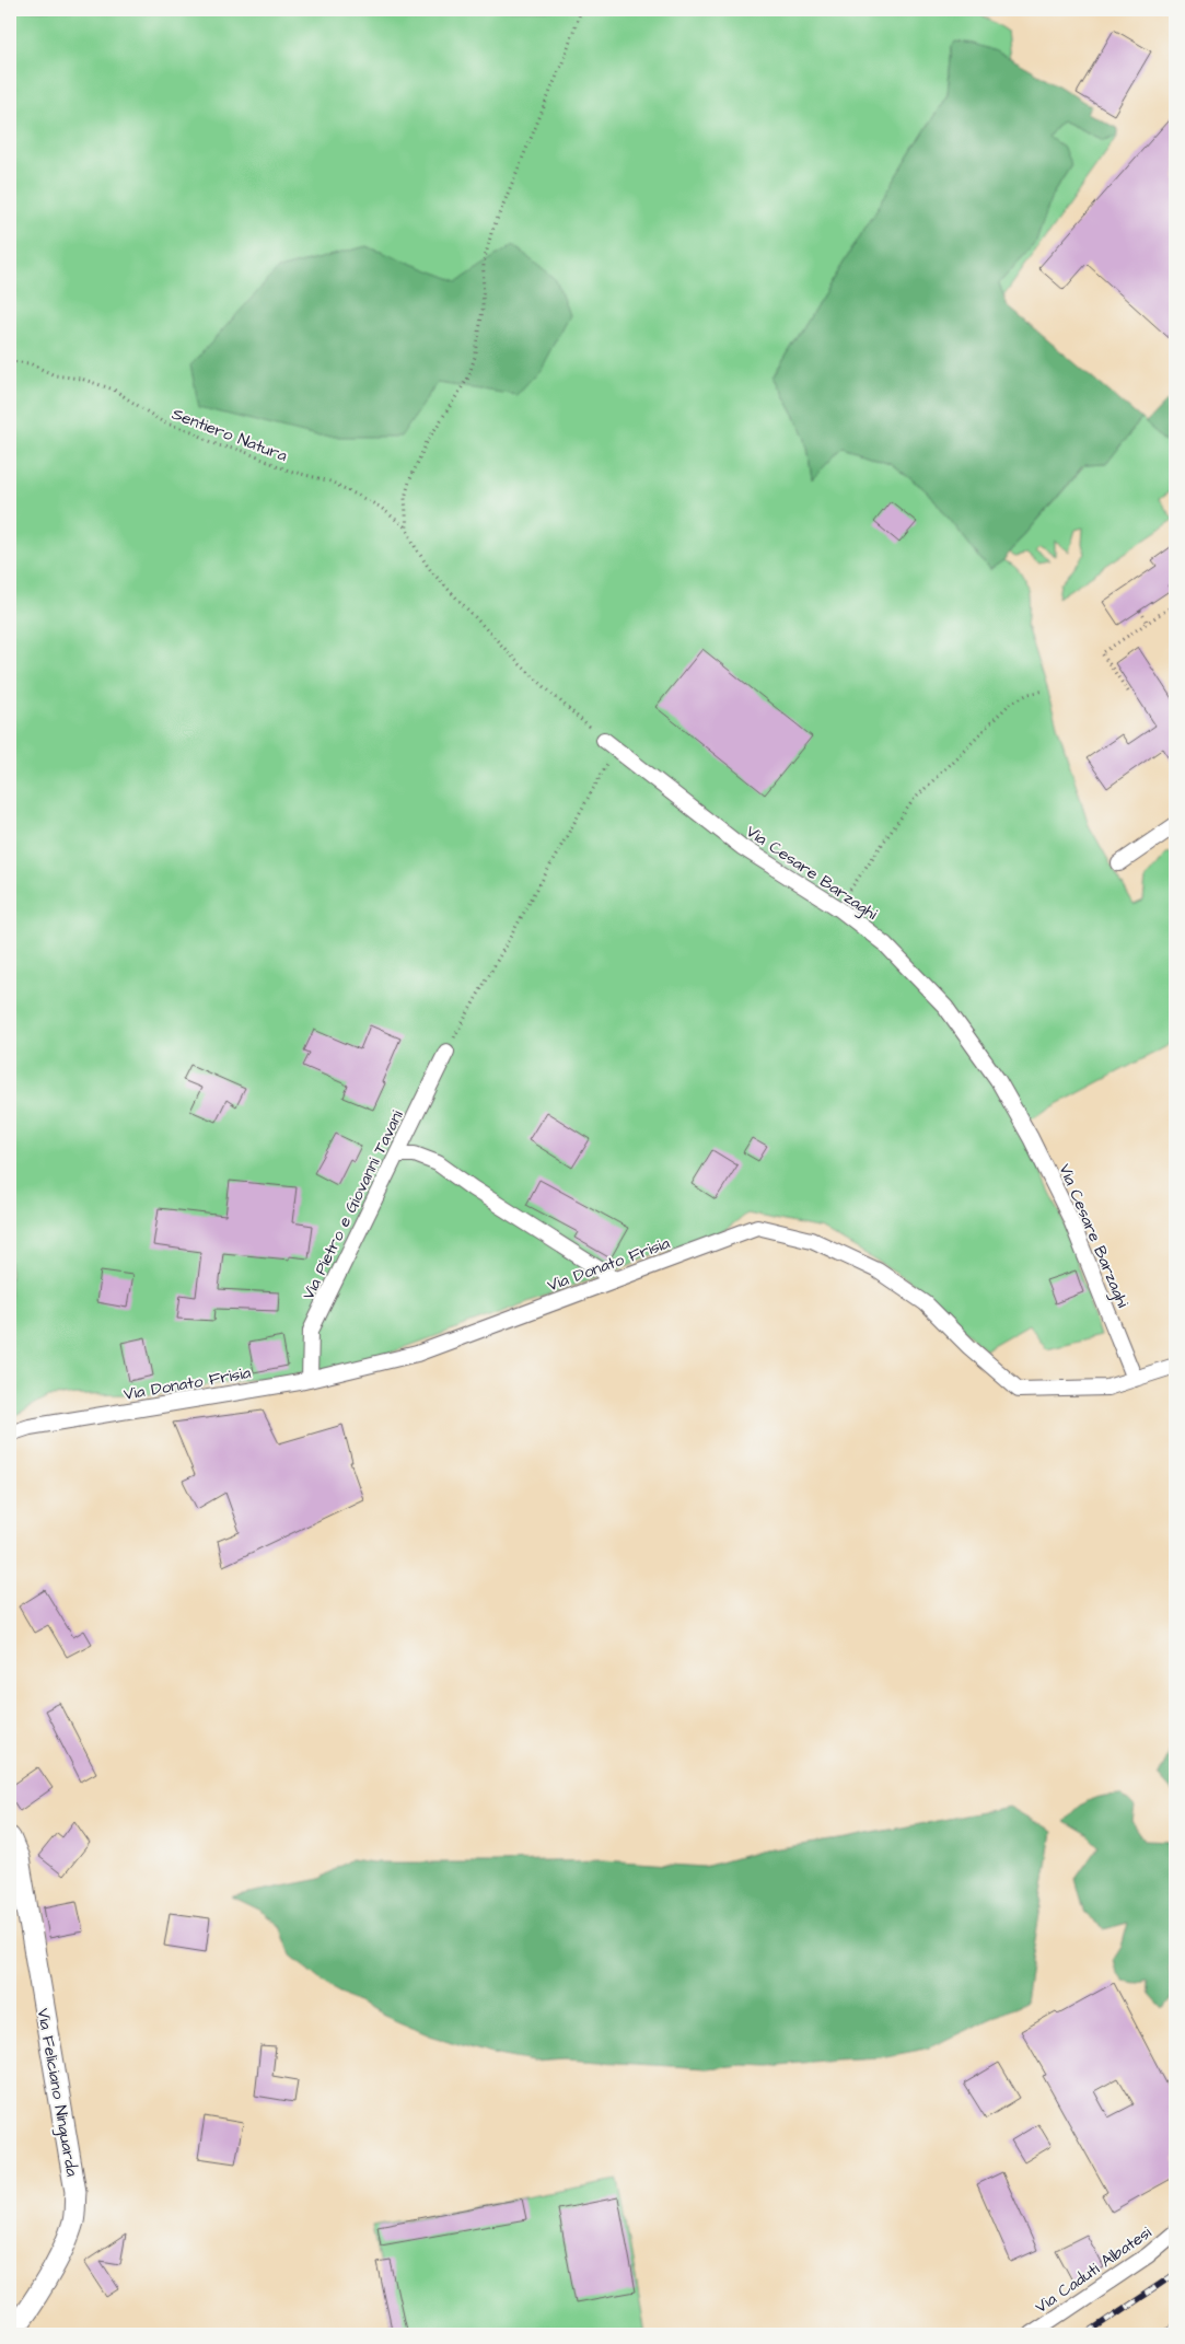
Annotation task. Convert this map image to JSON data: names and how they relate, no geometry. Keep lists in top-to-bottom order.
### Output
{
  "streets": {
    "street": [
      "Via Cesare Barzaghi",
      "Via Pietro e Giovanni Tavani",
      "Via Donato Frisia",
      "Via Feliciano Ninguarda",
      "Via Caduti Albatesi"
    ],
    "path": ["Sentiero Natura"]
  },
  "crossings": [
    ["Via Cesare Barzaghi", "Via Donato Frisia"],
    ["Via Pietro e Giovanni Tavani", "Via Donato Frisia"]
  ]
}
